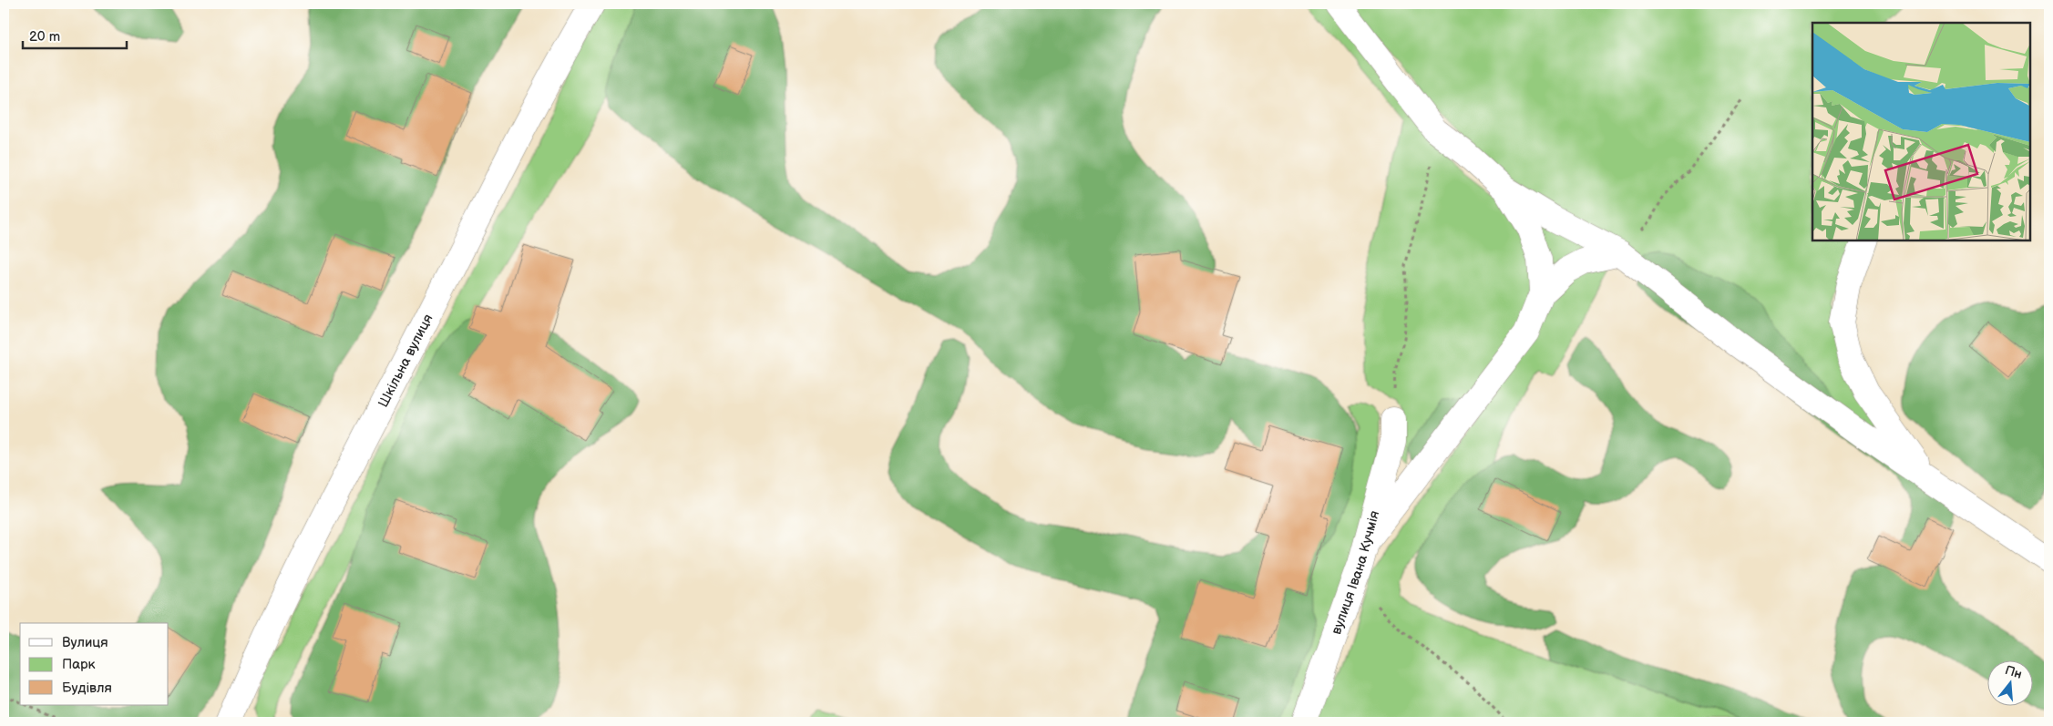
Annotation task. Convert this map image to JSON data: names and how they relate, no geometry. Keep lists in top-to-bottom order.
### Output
{
  "streets": {
    "street": ["Шкільна вулиця", "вулиця Івана Кучмія"]
  },
  "legend": ["Вулиця", "Парк", "Будівля"],
  "scale_bar": "20 m",
  "north": "top"
}
